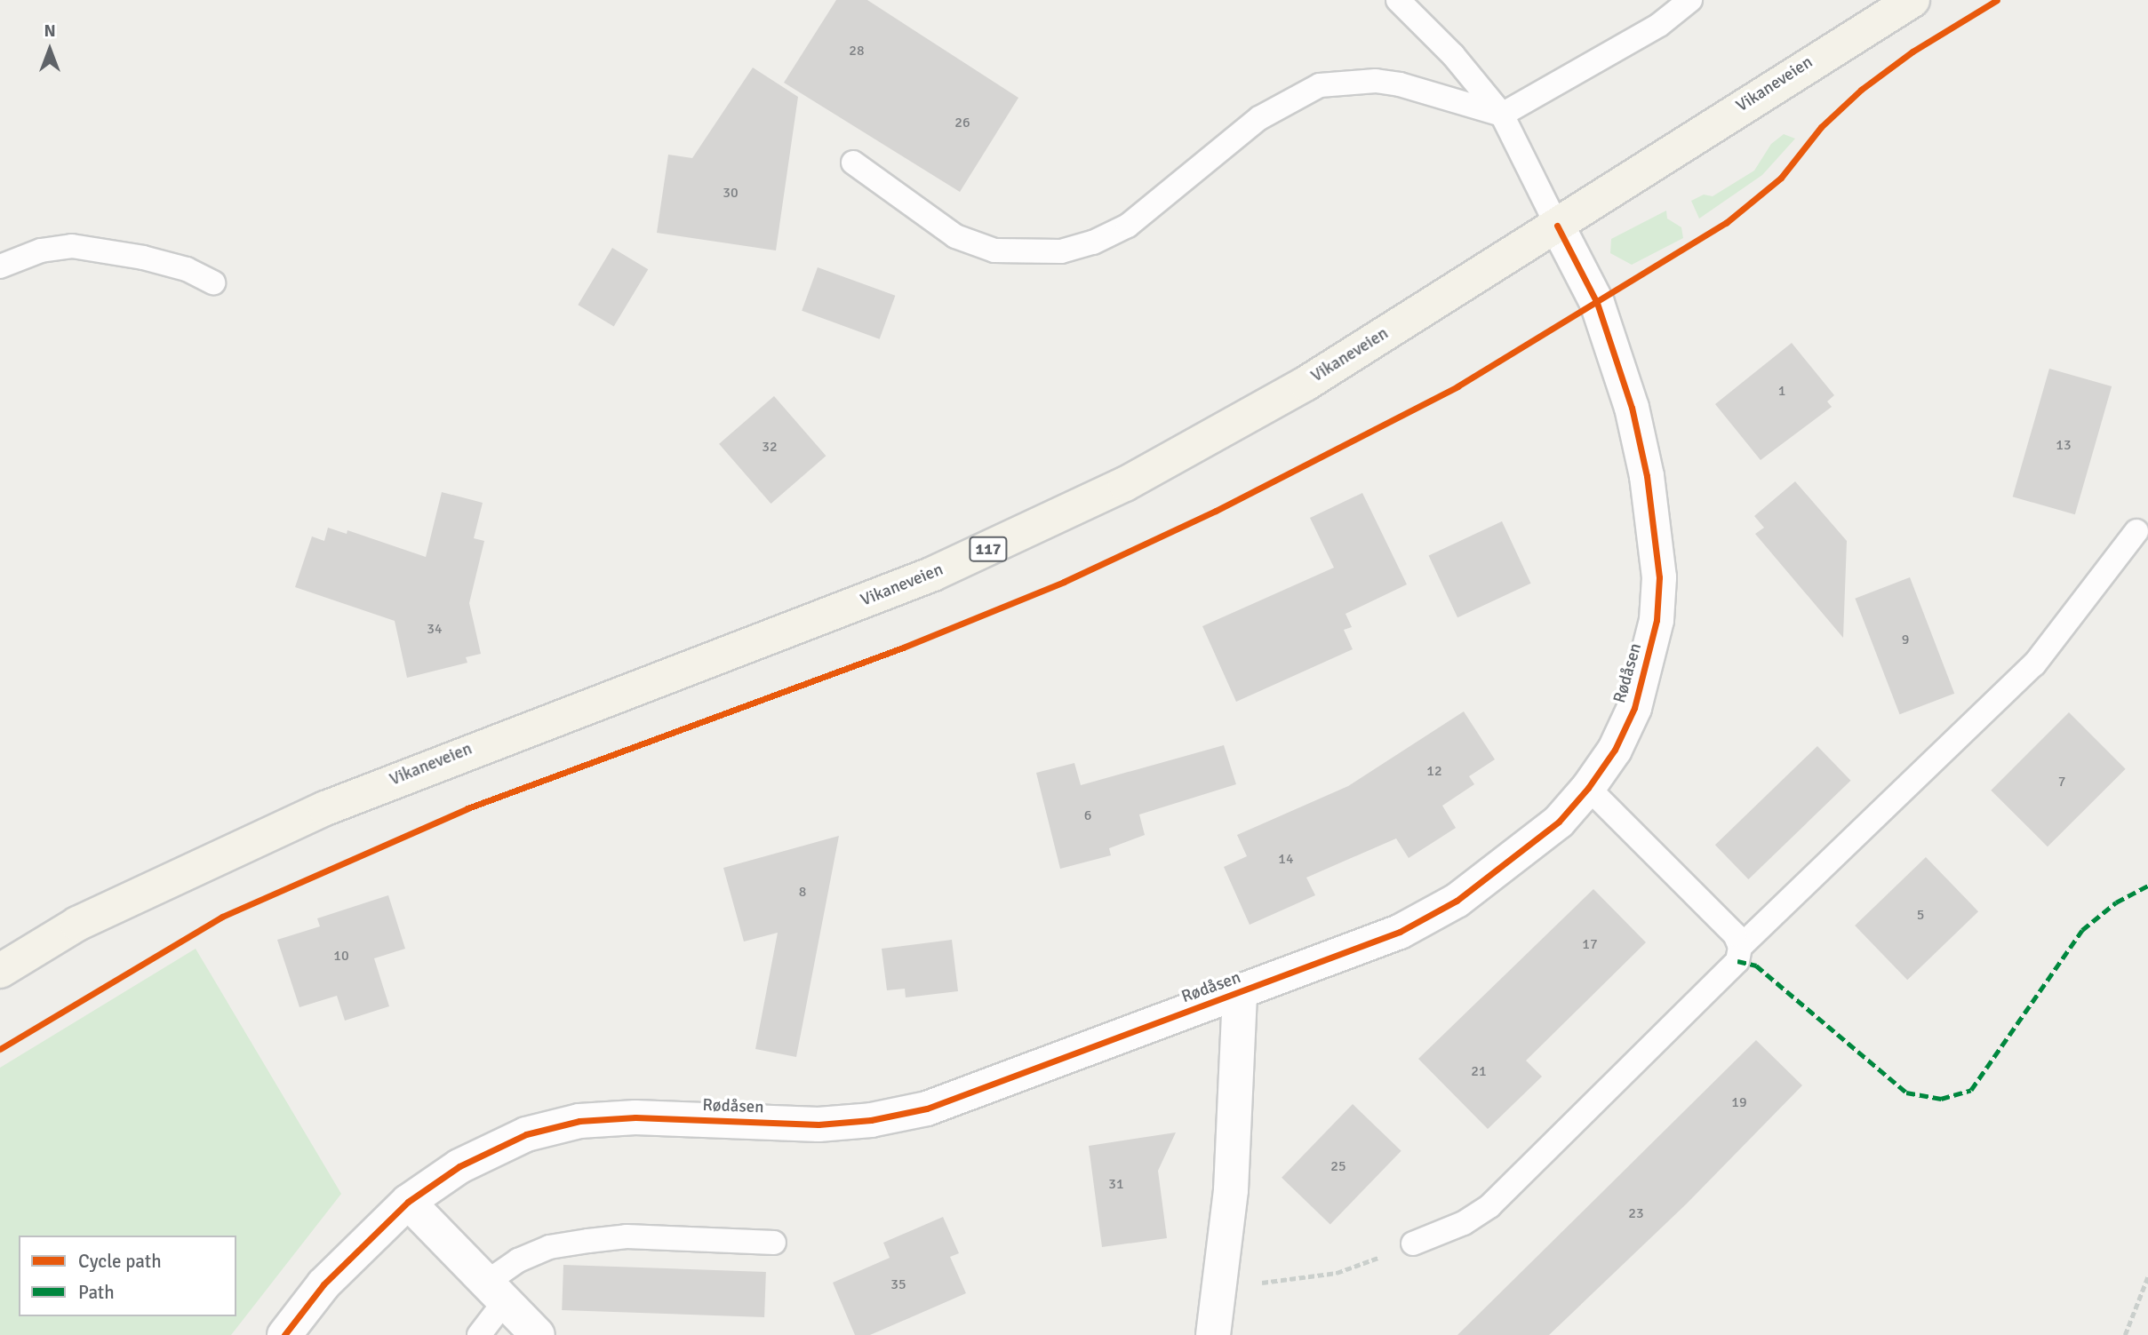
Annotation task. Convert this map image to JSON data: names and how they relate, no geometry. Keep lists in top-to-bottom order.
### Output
{
  "streets": {
    "main road": ["Vikaneveien", "117"],
    "street": ["Rødåsen"]
  },
  "crossings": [
    ["Vikaneveien", "Rødåsen"]
  ],
  "house_numbers": [
    "28",
    "26",
    "30",
    "1",
    "13",
    "32",
    "34",
    "9",
    "12",
    "7",
    "6",
    "14",
    "8",
    "5",
    "17",
    "10",
    "21",
    "19",
    "25",
    "31",
    "23",
    "35"
  ],
  "legend": ["Cycle path", "Path"],
  "north": "top"
}
